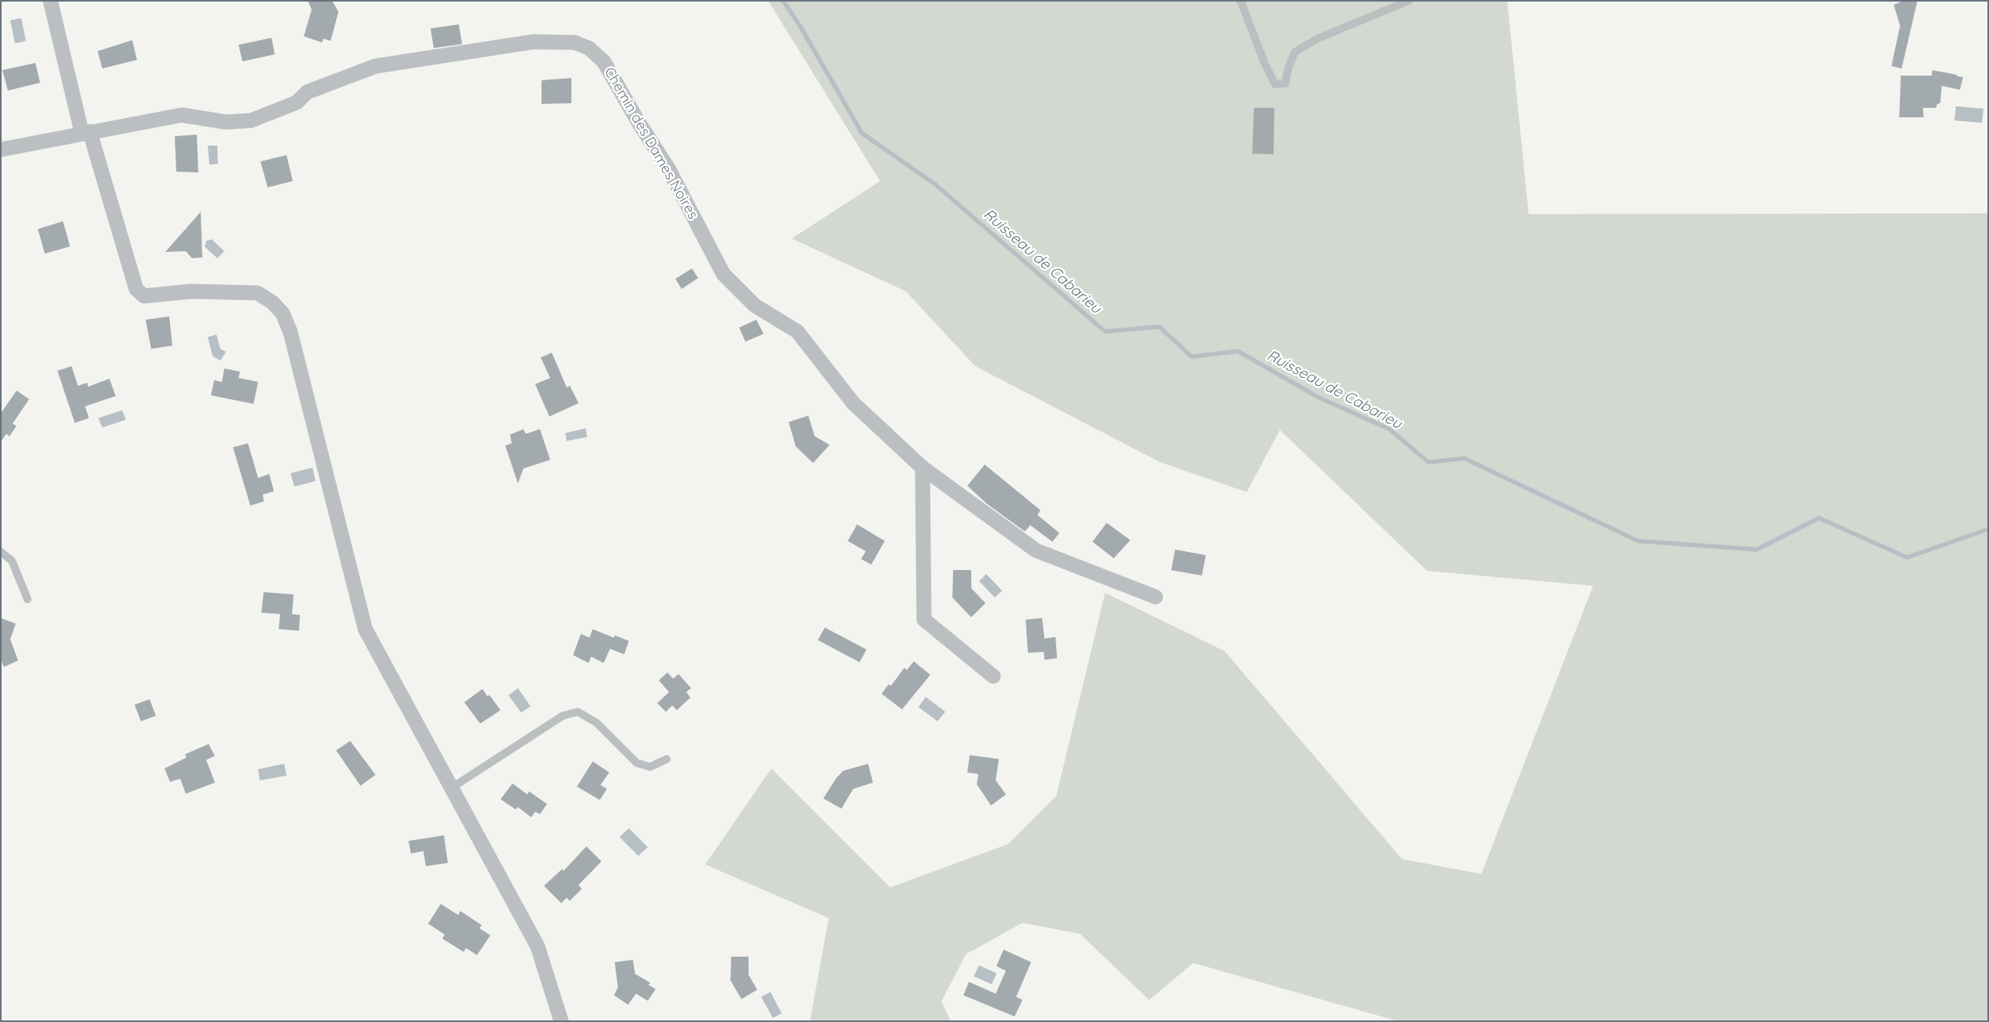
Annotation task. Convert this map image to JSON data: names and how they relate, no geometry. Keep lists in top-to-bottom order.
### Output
{
  "streets": {
    "street": ["Chemin des Dames Noires"]
  },
  "water": ["Ruisseau de Cabarieu"]
}
